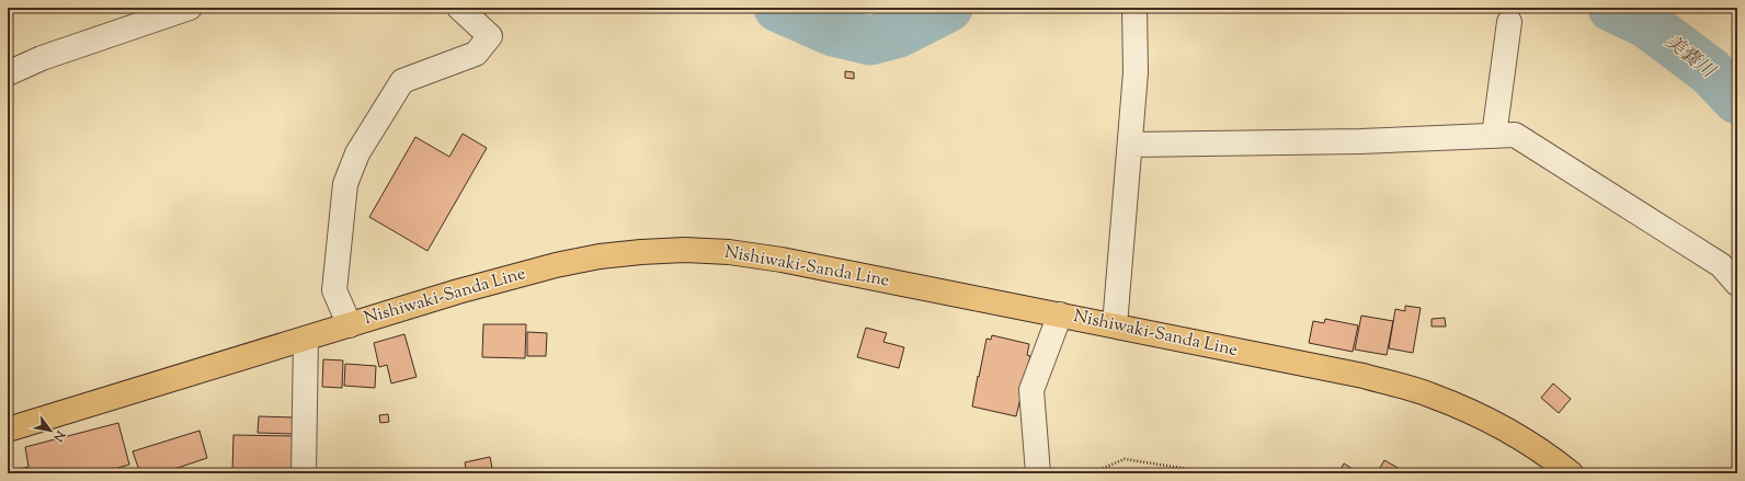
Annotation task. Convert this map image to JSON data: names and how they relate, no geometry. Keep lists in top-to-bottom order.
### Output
{
  "streets": {
    "main road": ["Nishiwaki-Sanda Line"]
  },
  "water": ["美嚢川"],
  "north": "bottom right"
}
